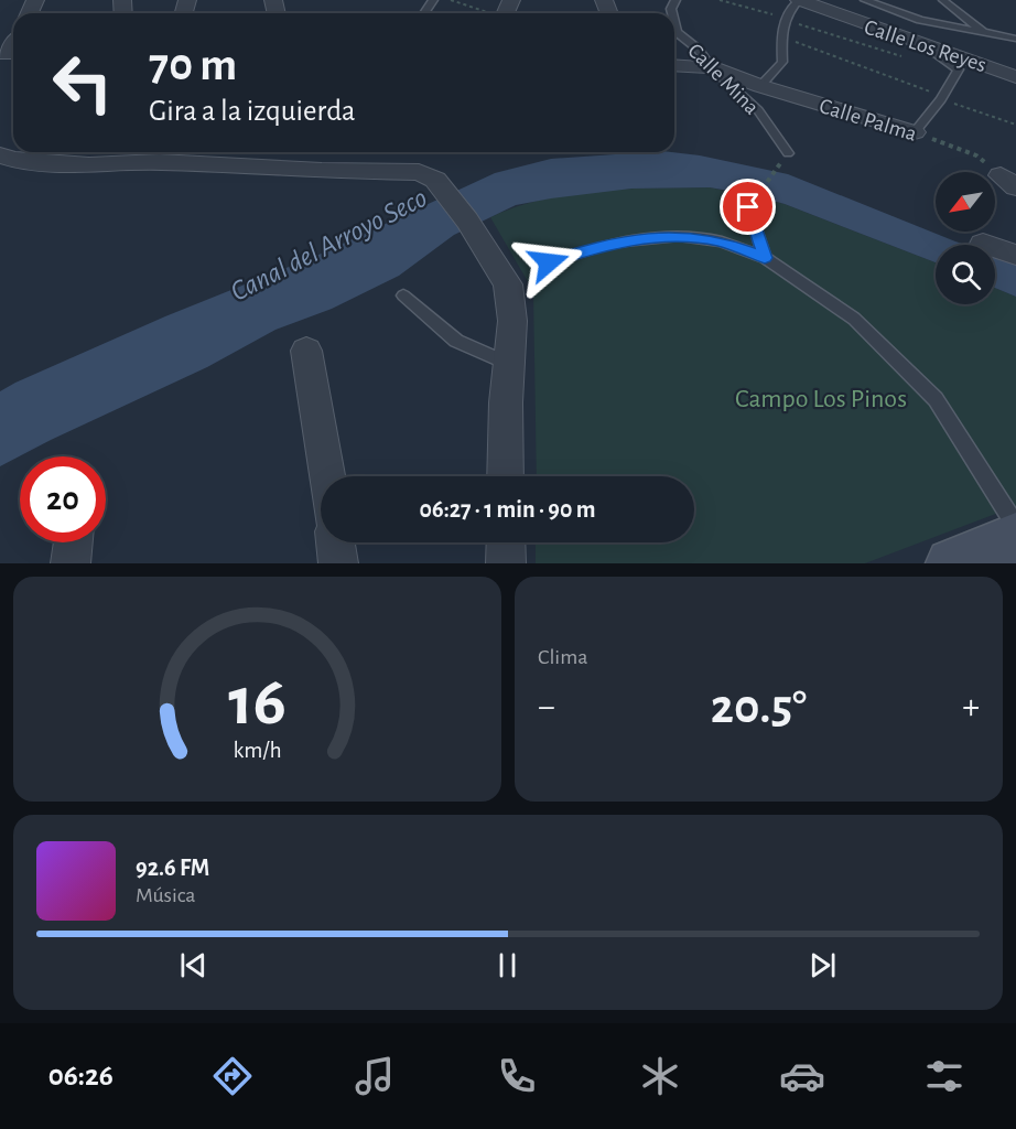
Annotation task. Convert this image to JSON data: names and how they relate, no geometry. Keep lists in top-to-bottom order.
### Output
{
  "streets": {
    "street": ["Calle Los Reyes", "Calle Palma"],
    "lane": ["Calle Mina"]
  },
  "crossings": [
    ["Calle Mina", "Calle Palma"]
  ],
  "water": ["Canal del Arroyo Seco"],
  "parks": ["Campo Los Pinos"],
  "north": "bottom left",
  "page": {
    "turn": ["70 m", "Gira a la izquierda"],
    "limit": "20",
    "trip": "06:27 · 1 min · 90 m",
    "tile": "Clima",
    "heat": ["−", "20.5°", "+"],
    "song": ["92.6 FM", "Música"],
    "tabs": "06:26",
    "gauge": ["16", "km/h"]
  }
}
